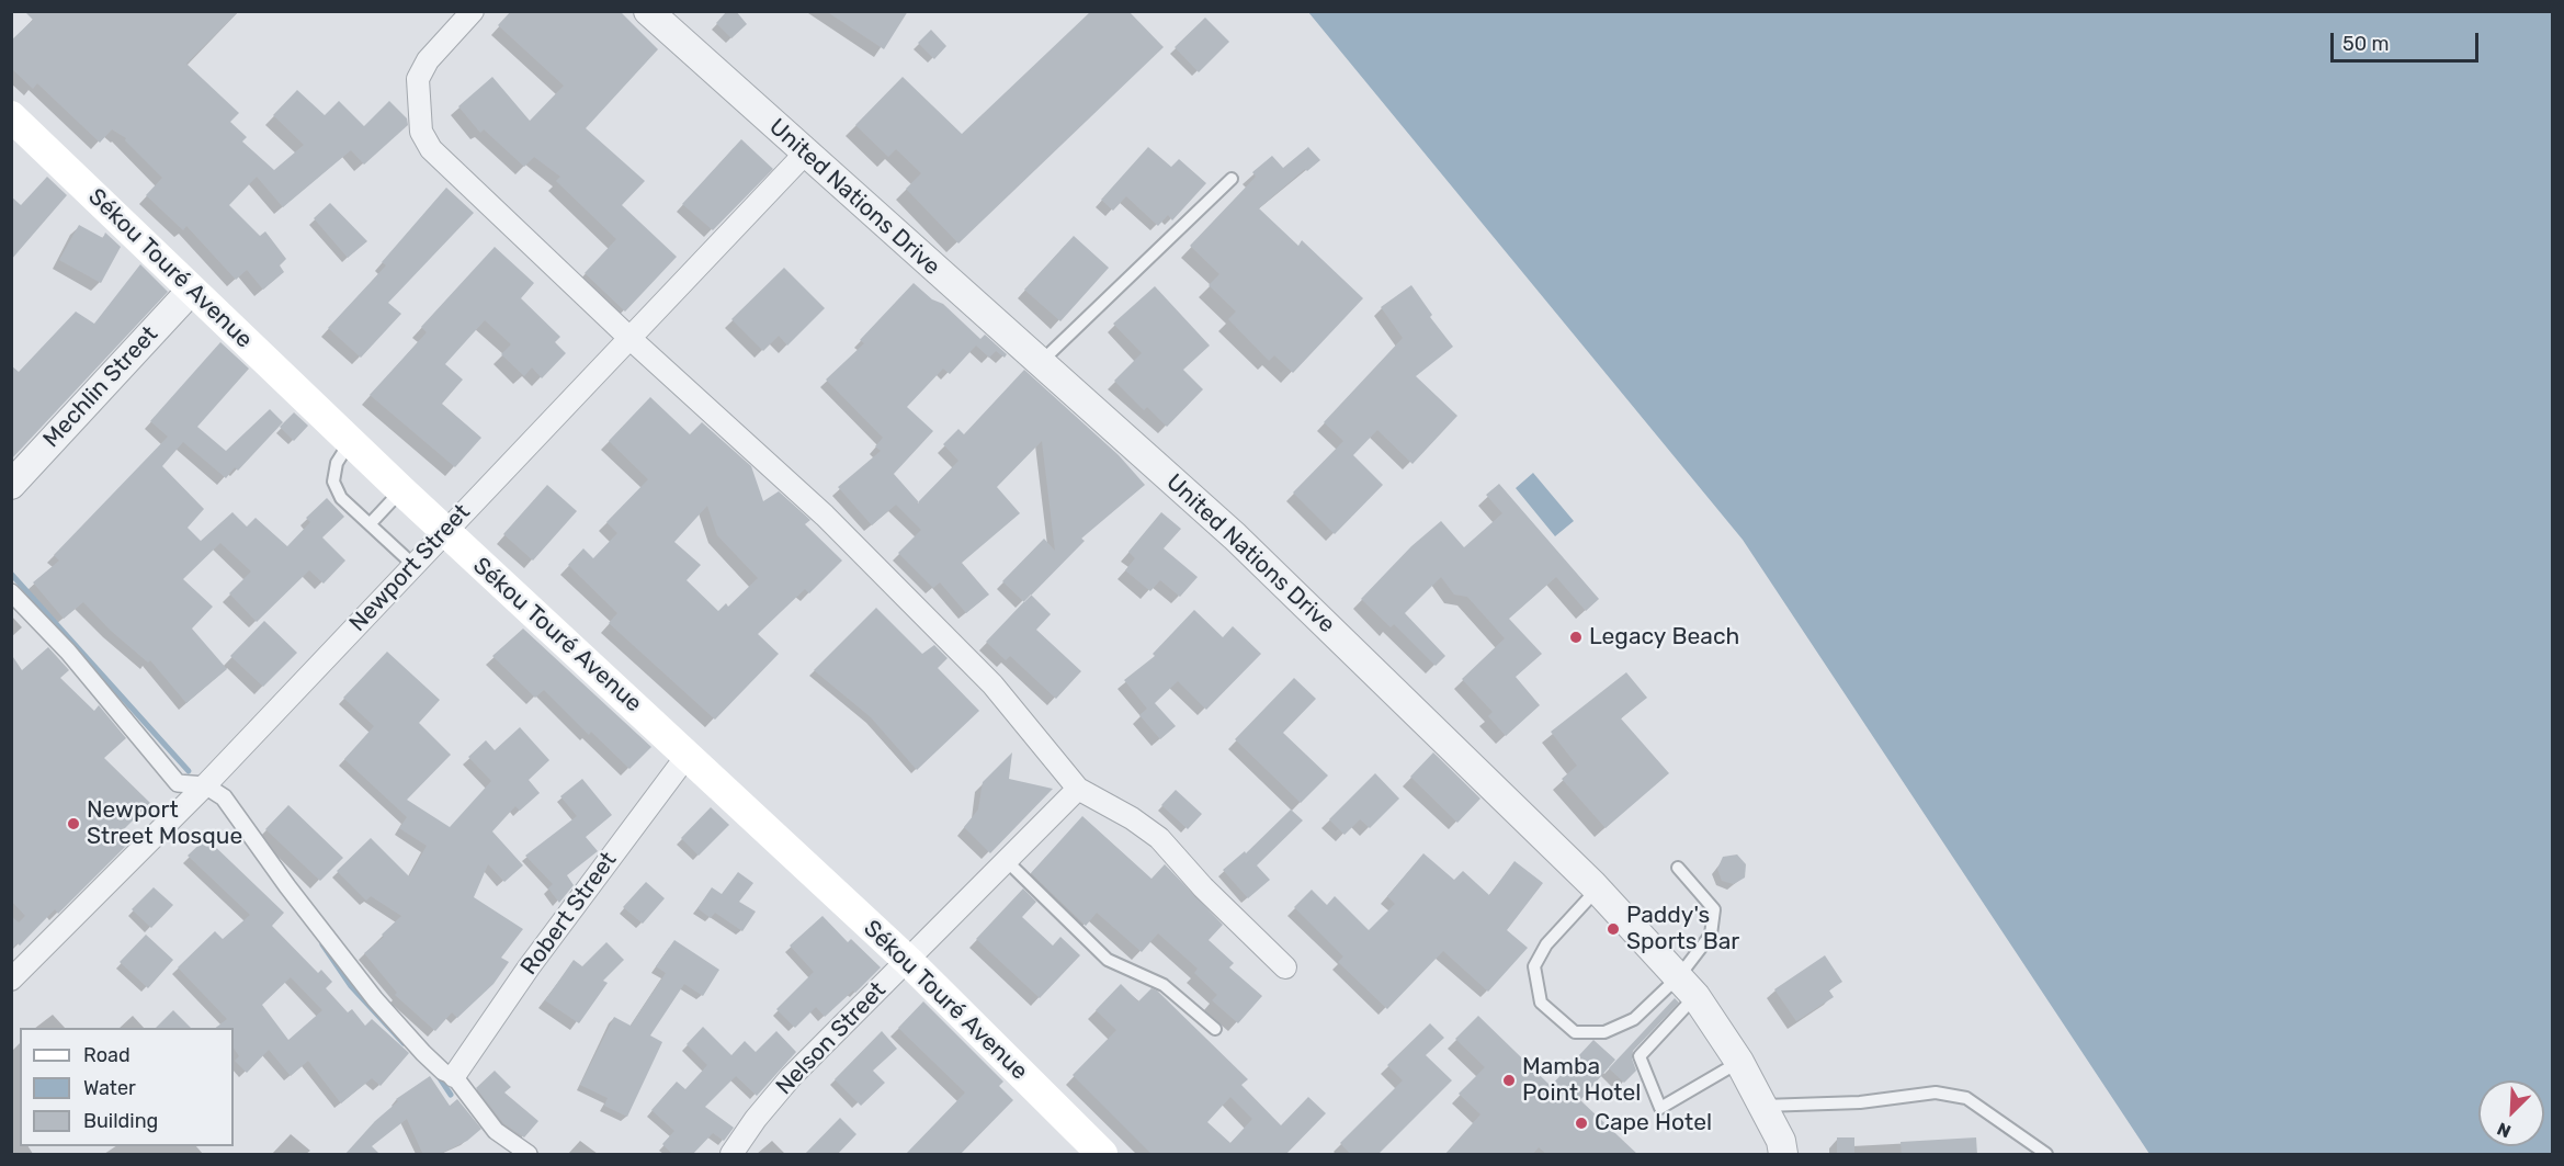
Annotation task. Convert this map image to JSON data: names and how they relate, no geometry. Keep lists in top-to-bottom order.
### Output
{
  "streets": {
    "main road": ["Sékou Touré Avenue"],
    "street": [
      "United Nations Drive",
      "Mechlin Street",
      "Newport Street",
      "Robert Street",
      "Nelson Street"
    ]
  },
  "crossings": [
    ["United Nations Drive", "Newport Street"],
    ["Sékou Touré Avenue", "Mechlin Street"],
    ["Sékou Touré Avenue", "Newport Street"],
    ["Sékou Touré Avenue", "Robert Street"],
    ["Sékou Touré Avenue", "Nelson Street"]
  ],
  "places": [
    "Legacy Beach",
    "Newport Street Mosque",
    "Paddy's Sports Bar",
    "Mamba Point Hotel",
    "Cape Hotel"
  ],
  "legend": ["Road", "Water", "Building"],
  "scale_bar": "50 m",
  "north": "bottom left"
}
